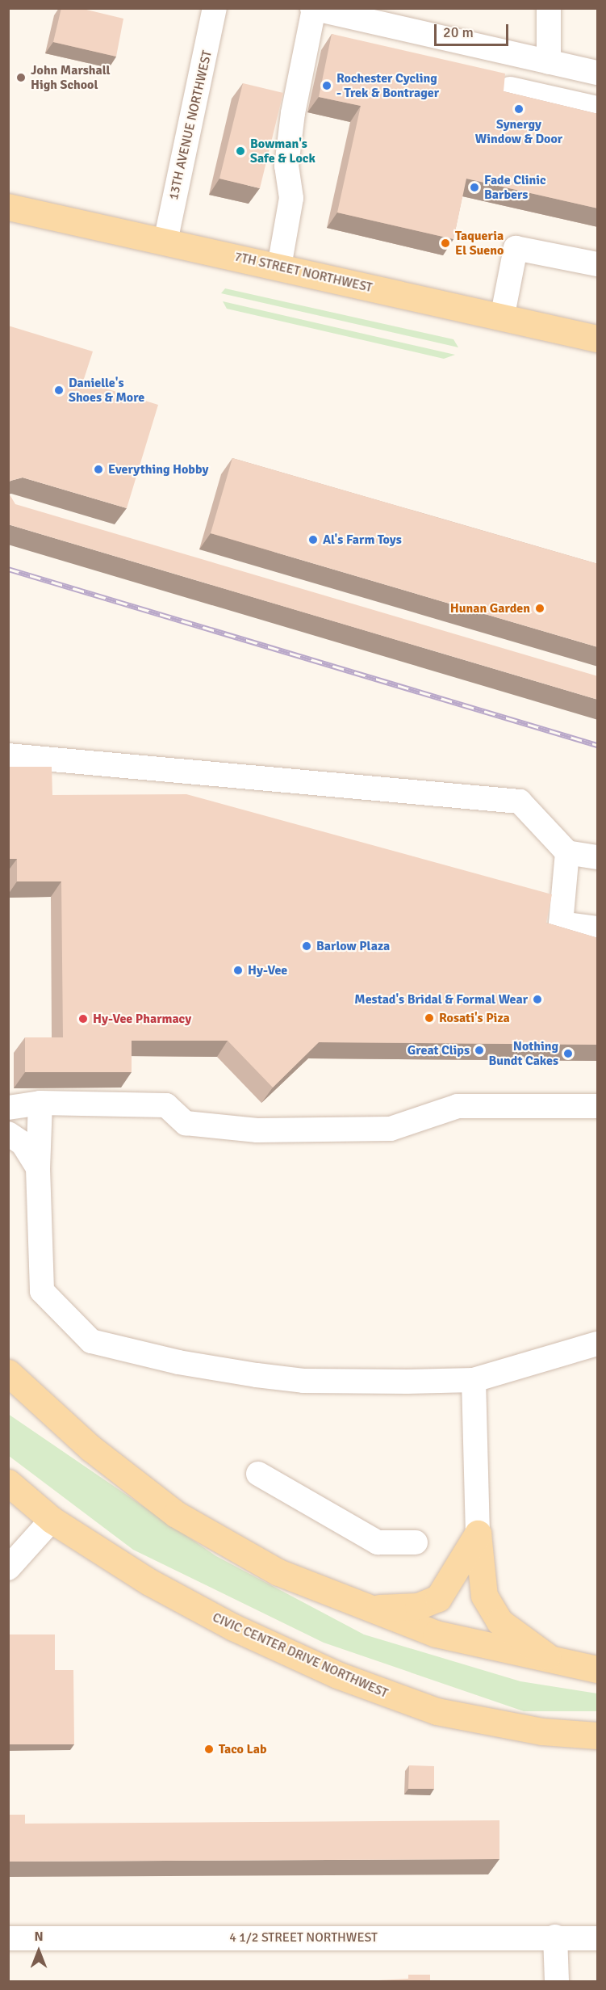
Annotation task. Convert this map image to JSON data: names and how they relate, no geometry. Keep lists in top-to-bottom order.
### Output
{
  "streets": {
    "main road": ["7TH STREET NORTHWEST", "CIVIC CENTER DRIVE NORTHWEST"],
    "street": ["13TH AVENUE NORTHWEST", "4 1/2 STREET NORTHWEST"]
  },
  "crossings": [
    ["13TH AVENUE NORTHWEST", "7TH STREET NORTHWEST"]
  ],
  "places": [
    "John Marshall High School",
    "Rochester Cycling - Trek & Bontrager",
    "Synergy Window & Door",
    "Bowman's Safe & Lock",
    "Fade Clinic Barbers",
    "Taqueria El Sueno",
    "Danielle's Shoes & More",
    "Everything Hobby",
    "Al's Farm Toys",
    "Hunan Garden",
    "Barlow Plaza",
    "Hy-Vee",
    "Mestad's Bridal & Formal Wear",
    "Rosati's Piza",
    "Hy-Vee Pharmacy",
    "Great Clips",
    "Nothing Bundt Cakes",
    "Taco Lab"
  ],
  "scale_bar": "20 m",
  "north": "top"
}
